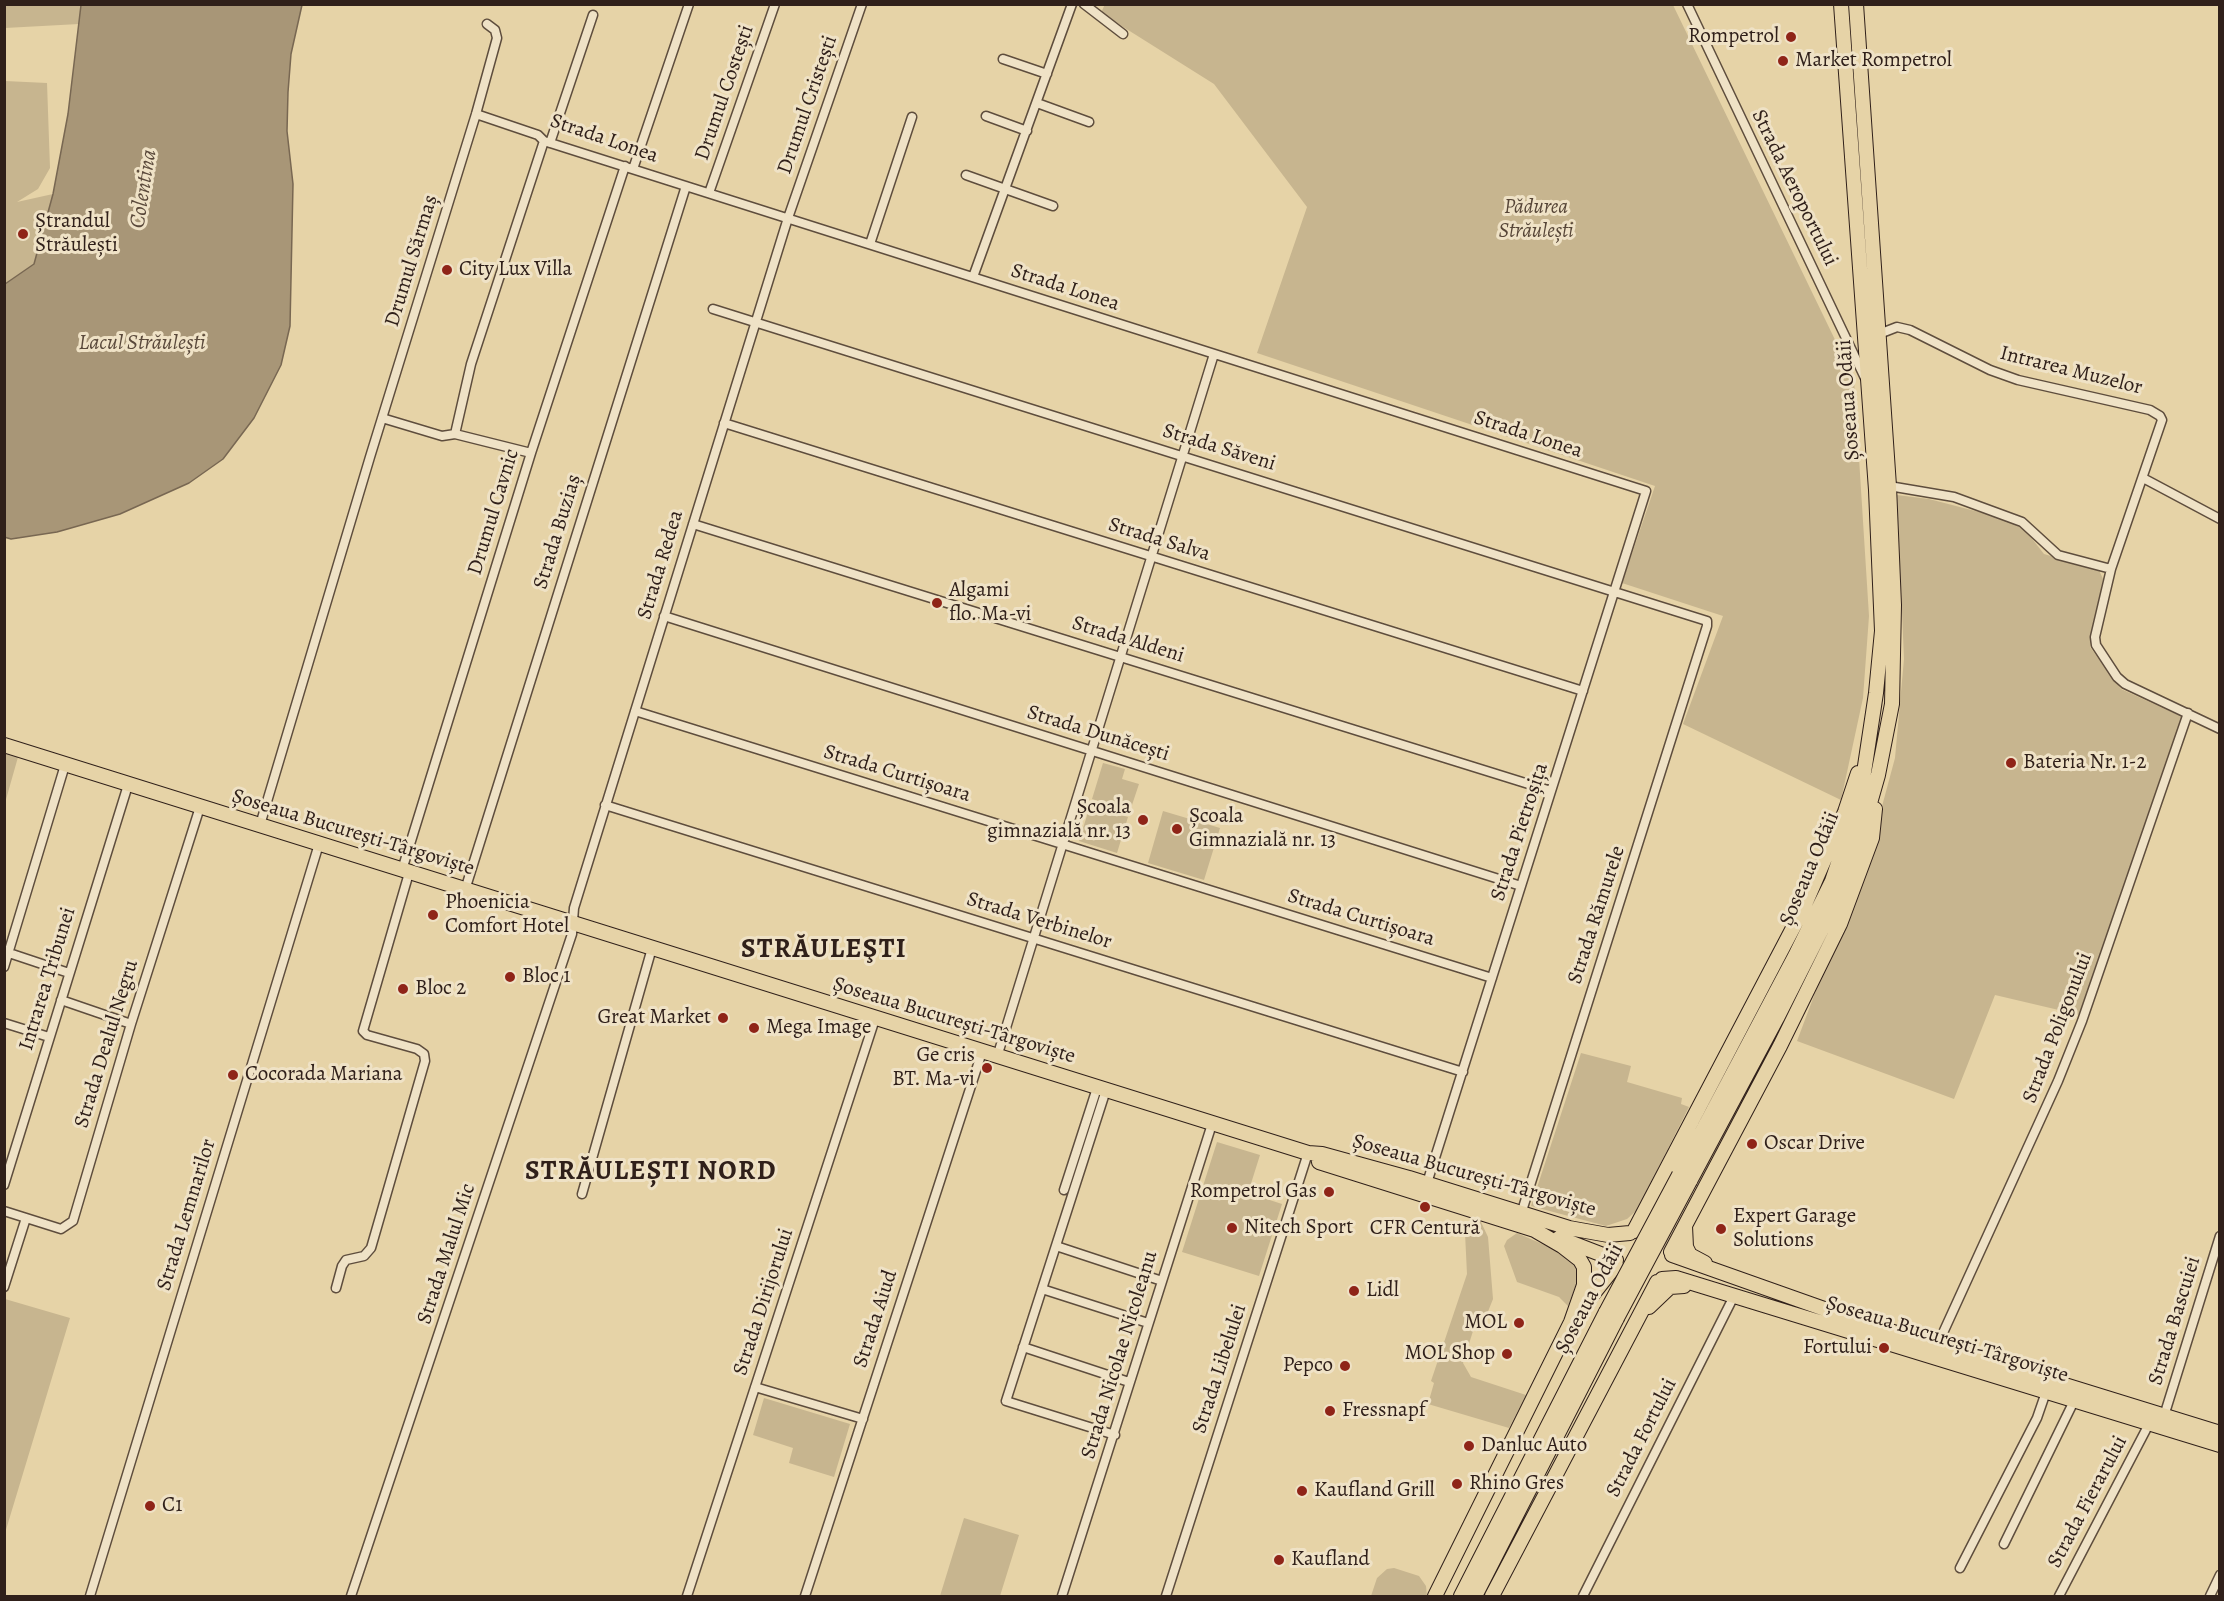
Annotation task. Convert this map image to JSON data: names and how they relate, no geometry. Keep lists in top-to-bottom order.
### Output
{
  "streets": {
    "main road": ["Șoseaua Odăii", "Șoseaua București-Târgoviște"],
    "street": [
      "Drumul Costești",
      "Drumul Cristești",
      "Strada Lonea",
      "Strada Aeroportului",
      "Drumul Sărmaș",
      "Intrarea Muzelor",
      "Strada Săveni",
      "Drumul Cavnic",
      "Strada Buziaș",
      "Strada Salva",
      "Strada Redea",
      "Strada Aldeni",
      "Strada Dunăcești",
      "Strada Curtișoara",
      "Strada Pietroșița",
      "Strada Rămurele",
      "Strada Verbinelor",
      "Intrarea Tribunei",
      "Strada Poligonului",
      "Strada Dealul Negru",
      "Strada Lemnarilor",
      "Strada Malul Mic",
      "Strada Dirijorului",
      "Strada Aiud",
      "Strada Bascuiei",
      "Strada Nicolae Nicoleanu",
      "Strada Libelulei",
      "Strada Fortului",
      "Strada Fierarului"
    ]
  },
  "crossings": [
    ["Drumul Costești", "Strada Lonea"],
    ["Drumul Cristești", "Strada Lonea"],
    ["Drumul Cristești", "Strada Redea"],
    ["Strada Lonea", "Drumul Sărmaș"],
    ["Strada Lonea", "Drumul Cavnic"],
    ["Strada Lonea", "Strada Buziaș"],
    ["Strada Lonea", "Strada Redea"],
    ["Strada Lonea", "Strada Pietroșița"],
    ["Strada Aeroportului", "Șoseaua Odăii"],
    ["Drumul Sărmaș", "Șoseaua București-Târgoviște"],
    ["Intrarea Muzelor", "Șoseaua Odăii"],
    ["Intrarea Muzelor", "Strada Poligonului"],
    ["Strada Săveni", "Strada Redea"],
    ["Strada Săveni", "Strada Pietroșița"],
    ["Strada Săveni", "Strada Rămurele"],
    ["Drumul Cavnic", "Șoseaua București-Târgoviște"],
    ["Strada Buziaș", "Șoseaua București-Târgoviște"],
    ["Strada Salva", "Strada Redea"],
    ["Strada Salva", "Strada Pietroșița"],
    ["Strada Redea", "Strada Aldeni"],
    ["Strada Redea", "Strada Dunăcești"],
    ["Strada Redea", "Strada Curtișoara"],
    ["Strada Redea", "Șoseaua București-Târgoviște"],
    ["Strada Redea", "Strada Verbinelor"],
    ["Strada Redea", "Strada Malul Mic"],
    ["Strada Aldeni", "Strada Pietroșița"],
    ["Strada Dunăcești", "Strada Pietroșița"],
    ["Strada Curtișoara", "Strada Pietroșița"],
    ["Strada Pietroșița", "Șoseaua București-Târgoviște"],
    ["Strada Pietroșița", "Strada Verbinelor"],
    ["Șoseaua București-Târgoviște", "Strada Rămurele"],
    ["Șoseaua București-Târgoviște", "Intrarea Tribunei"],
    ["Șoseaua București-Târgoviște", "Strada Poligonului"],
    ["Șoseaua București-Târgoviște", "Strada Dealul Negru"],
    ["Șoseaua București-Târgoviște", "Strada Lemnarilor"],
    ["Șoseaua București-Târgoviște", "Strada Malul Mic"],
    ["Șoseaua București-Târgoviște", "Strada Dirijorului"],
    ["Șoseaua București-Târgoviște", "Strada Aiud"],
    ["Șoseaua București-Târgoviște", "Strada Bascuiei"],
    ["Șoseaua București-Târgoviște", "Strada Nicolae Nicoleanu"],
    ["Șoseaua București-Târgoviște", "Strada Libelulei"],
    ["Șoseaua București-Târgoviște", "Strada Fortului"],
    ["Șoseaua București-Târgoviște", "Strada Fierarului"]
  ],
  "districts": ["STRĂULEŞTI", "STRĂULEȘTI NORD"],
  "water": ["Colentina", "Lacul Străulești"],
  "parks": ["Pădurea Străulești"],
  "places": [
    "Rompetrol",
    "Market Rompetrol",
    "Ștrandul Străulești",
    "City Lux Villa",
    "Algami flo. Ma-vi",
    "Bateria Nr. 1-2",
    "Școala gimnazială nr. 13",
    "Școala Gimnazială nr. 13",
    "Phoenicia Comfort Hotel",
    "Bloc 1",
    "Bloc 2",
    "Great Market",
    "Mega Image",
    "Ge cris BT. Ma-vi",
    "Cocorada Mariana",
    "Oscar Drive",
    "Rompetrol Gas",
    "CFR Centură",
    "Nitech Sport",
    "Expert Garage Solutions",
    "Lidl",
    "MOL",
    "Fortului",
    "MOL Shop",
    "Pepco",
    "Fressnapf",
    "Danluc Auto",
    "Rhino Gres",
    "Kaufland Grill",
    "C1",
    "Kaufland"
  ]
}
